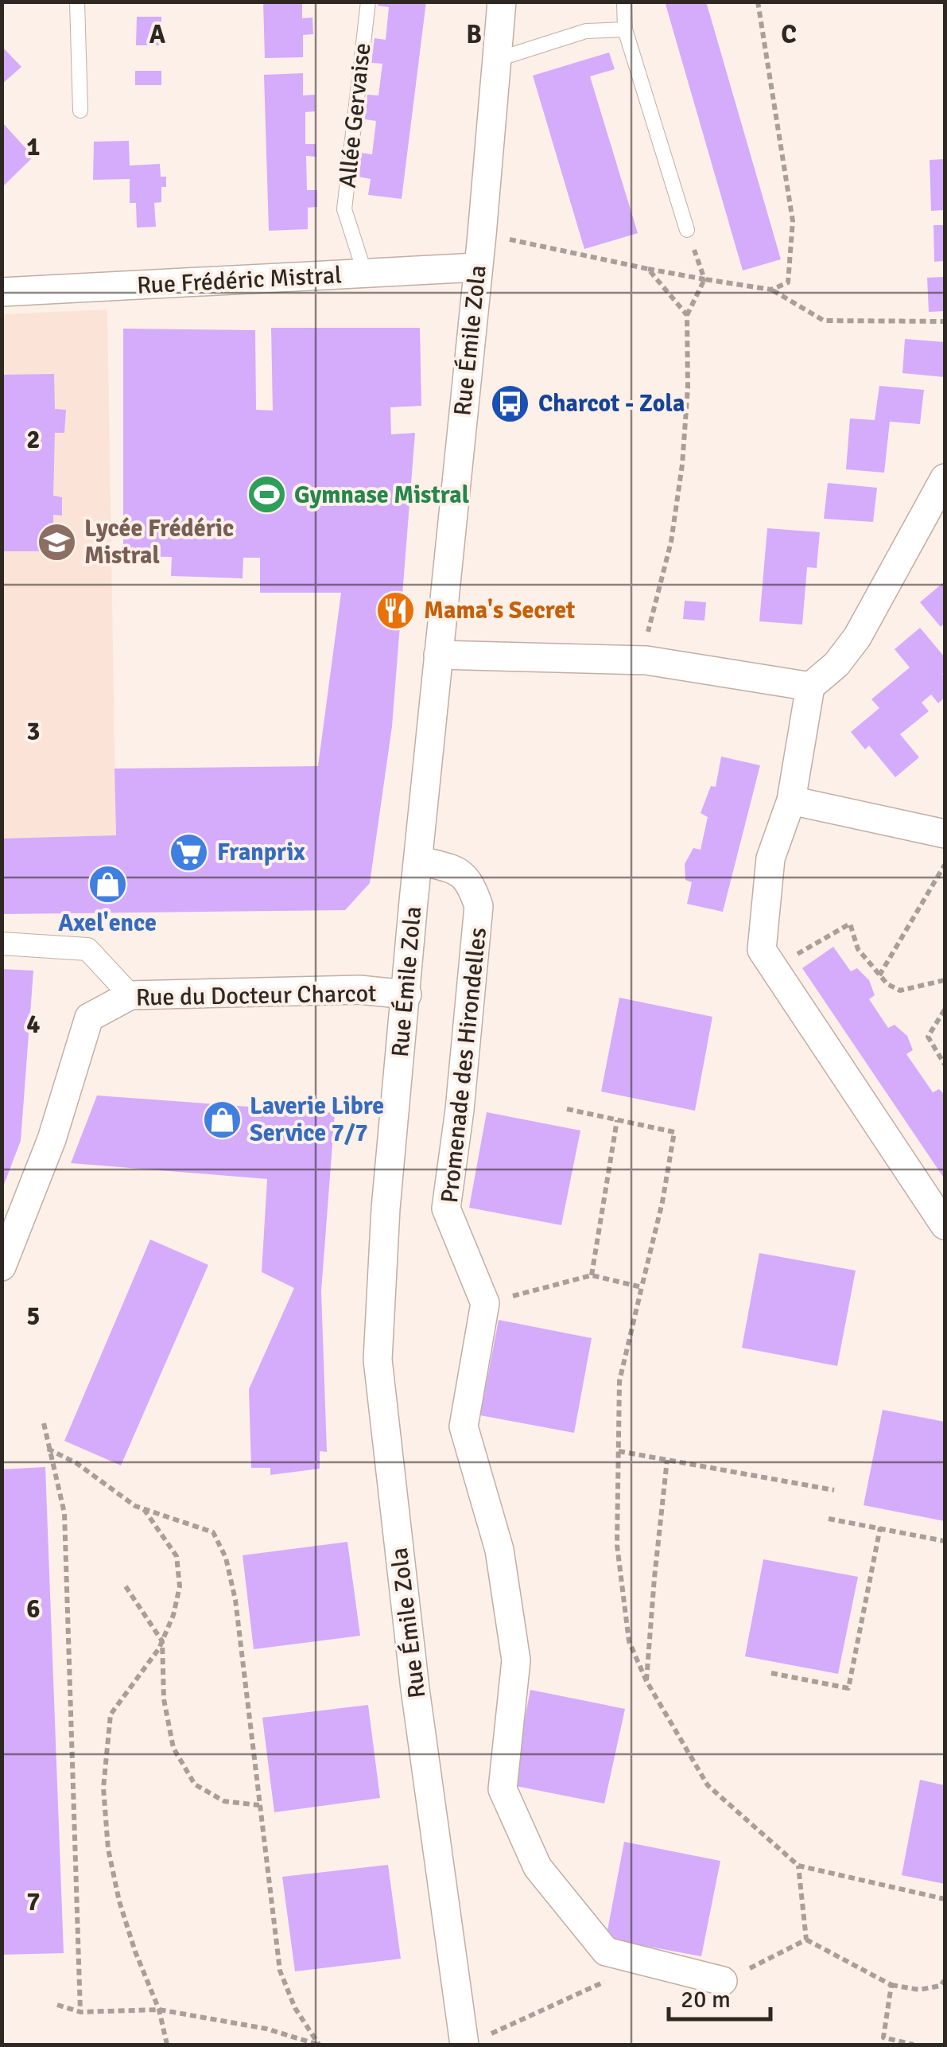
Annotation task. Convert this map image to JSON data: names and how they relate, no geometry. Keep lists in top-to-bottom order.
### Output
{
  "streets": {
    "street": [
      "Rue Frédéric Mistral",
      "Rue Émile Zola",
      "Rue du Docteur Charcot",
      "Promenade des Hirondelles"
    ],
    "lane": ["Allée Gervaise"]
  },
  "crossings": [
    ["Allée Gervaise", "Rue Frédéric Mistral"],
    ["Rue Frédéric Mistral", "Rue Émile Zola"],
    ["Rue Émile Zola", "Rue du Docteur Charcot"],
    ["Rue Émile Zola", "Promenade des Hirondelles"]
  ],
  "places": {
    "bus stop": ["Charcot - Zola"],
    "sports": ["Gymnase Mistral"],
    "school or university": ["Lycée Frédéric Mistral"],
    "restaurant": ["Mama's Secret"],
    "supermarket": ["Franprix"],
    "shop": ["Axel'ence", "Laverie Libre Service 7/7"]
  },
  "scale_bar": "20 m",
  "grid": {
    "columns": ["A", "B", "C"],
    "rows": [
      "1",
      "2",
      "3",
      "4",
      "5",
      "6",
      "7"
    ]
  }
}
